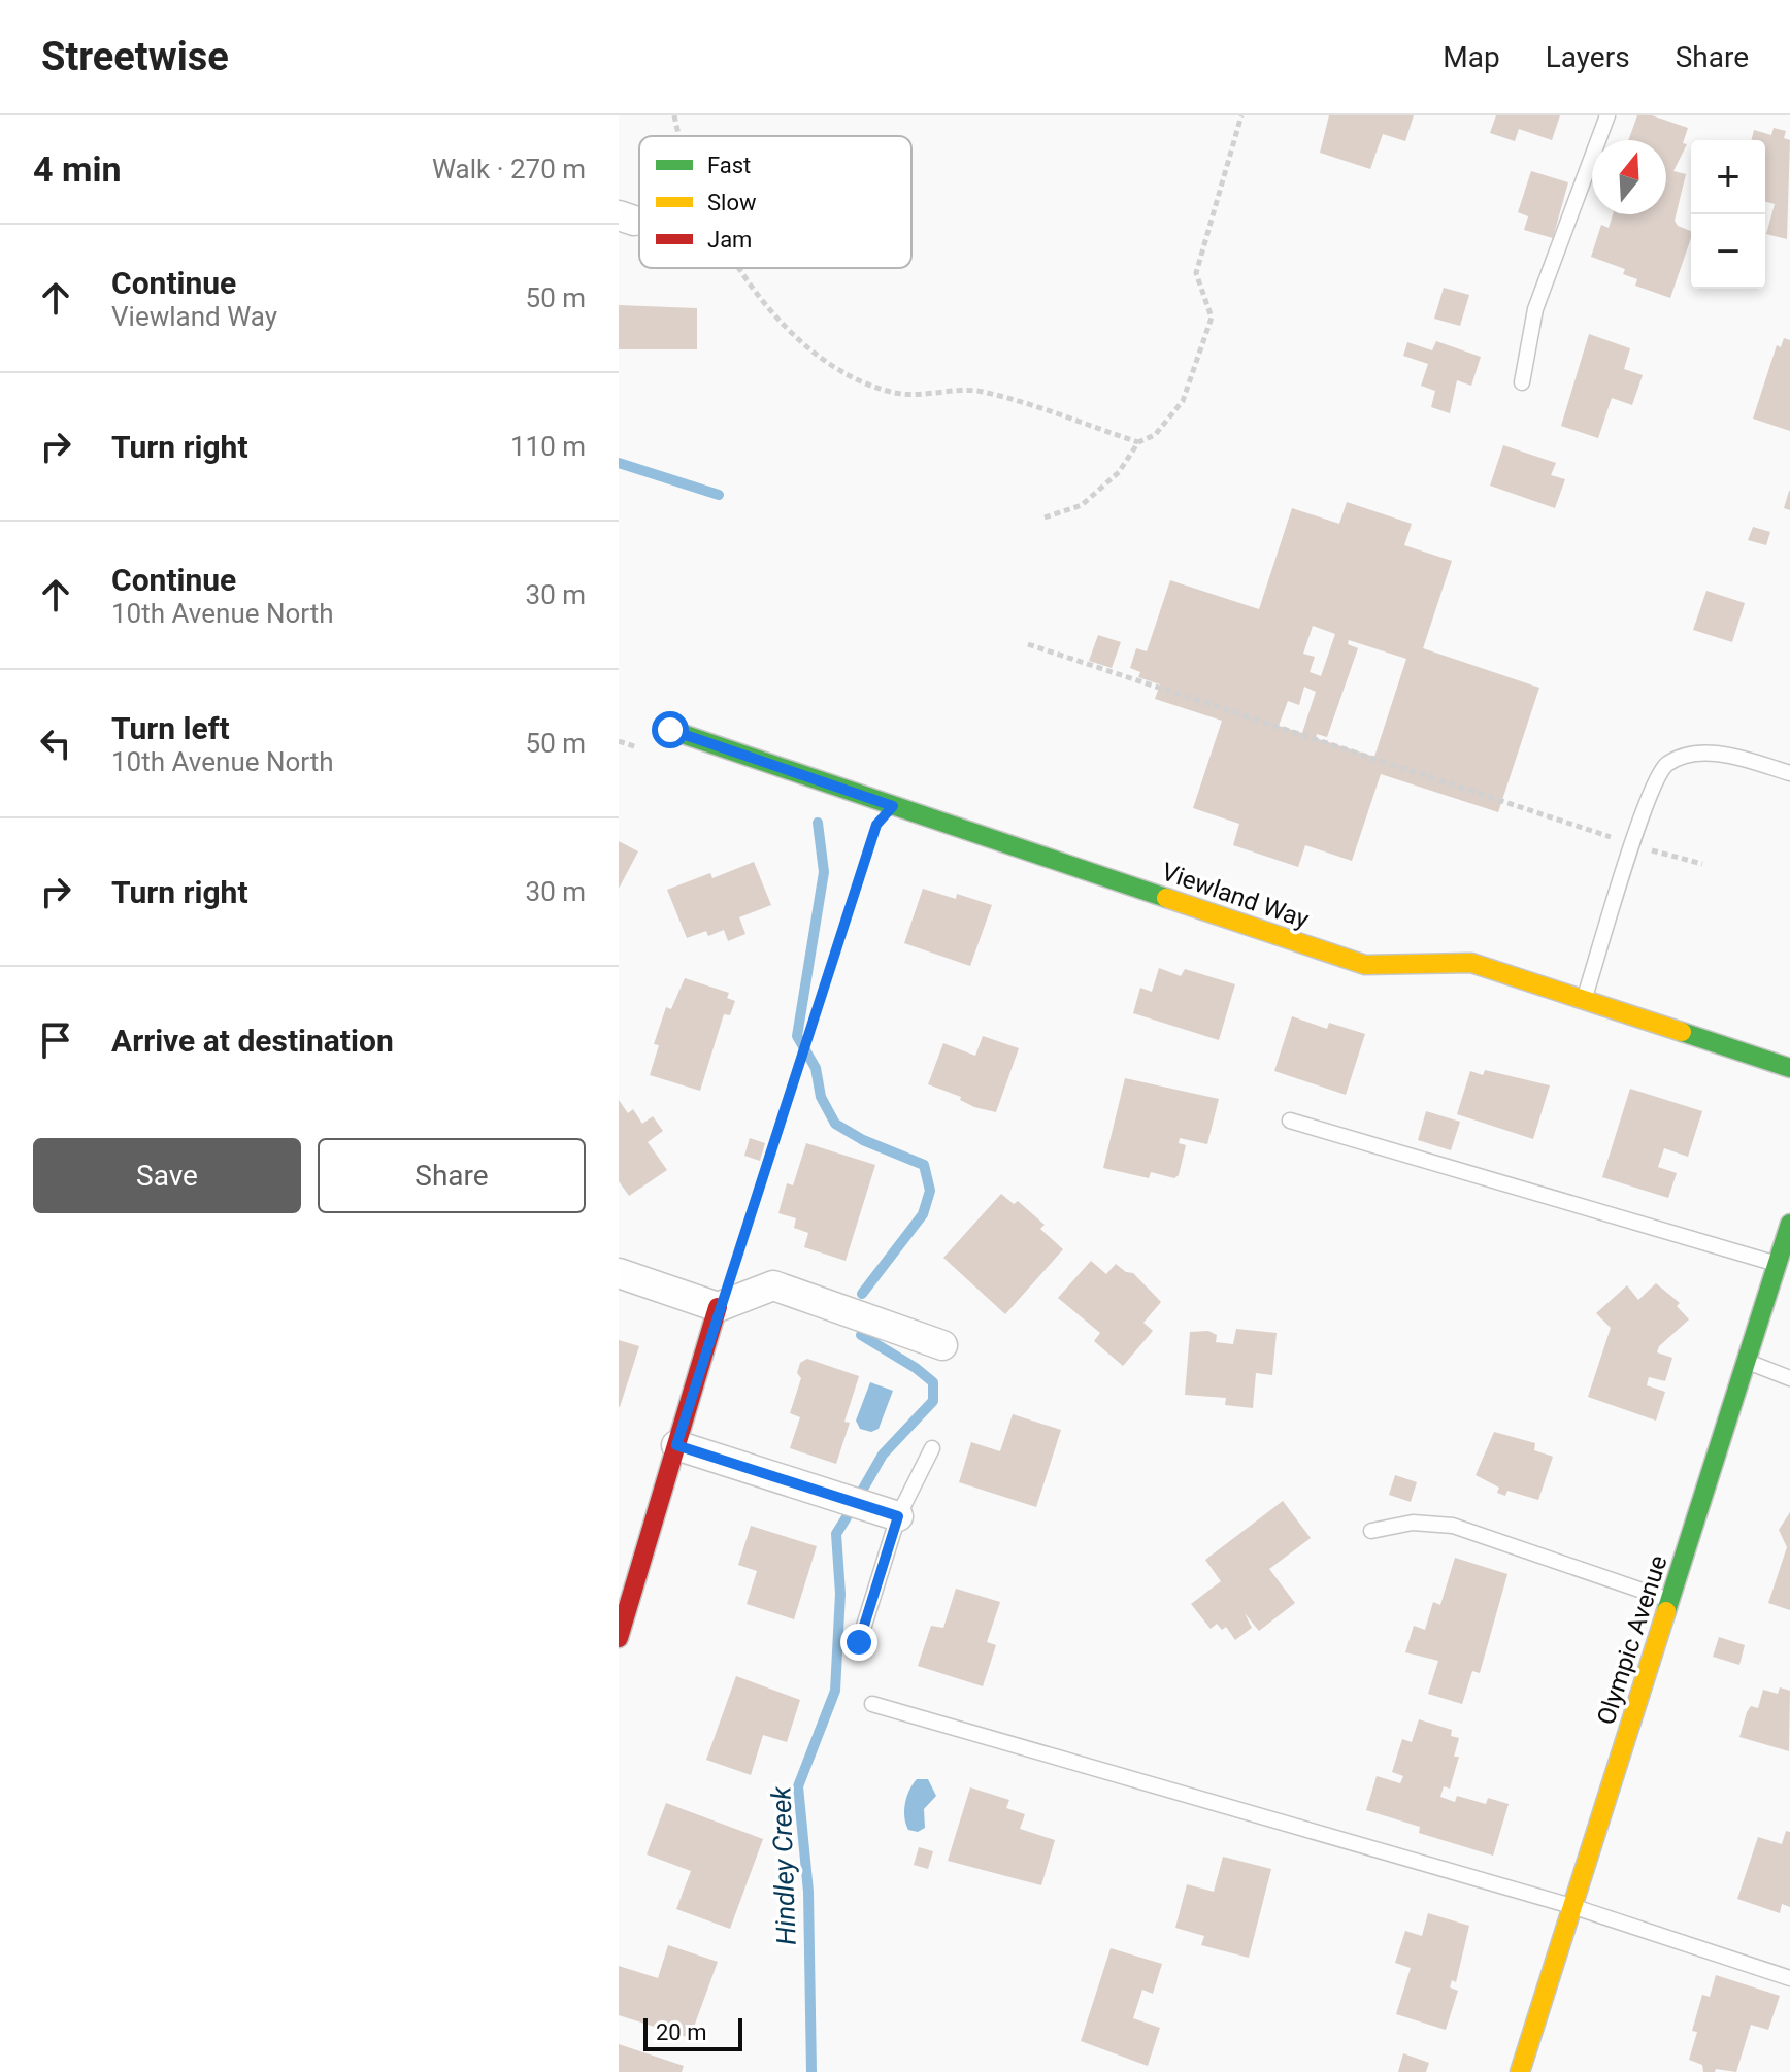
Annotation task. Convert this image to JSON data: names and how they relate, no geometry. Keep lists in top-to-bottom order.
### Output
{
  "streets": {
    "street": ["Viewland Way", "Olympic Avenue"]
  },
  "water": ["Hindley Creek"],
  "legend": ["Fast", "Slow", "Jam"],
  "scale_bar": "20 m",
  "north": "top",
  "page": {
    "header": "Streetwise",
    "nav": ["Map", "Layers", "Share"],
    "heading": ["4 min", "Walk · 270 m"],
    "map_buttons": ["+", "−"],
    "list": [
      ["Continue", "Viewland Way", "50 m"],
      ["Turn right", "110 m"],
      ["Continue", "10th Avenue North", "30 m"],
      ["Turn left", "10th Avenue North", "50 m"],
      ["Turn right", "30 m"],
      "Arrive at destination"
    ],
    "buttons": ["Save", "Share"],
    "scale": "20 m"
  }
}
